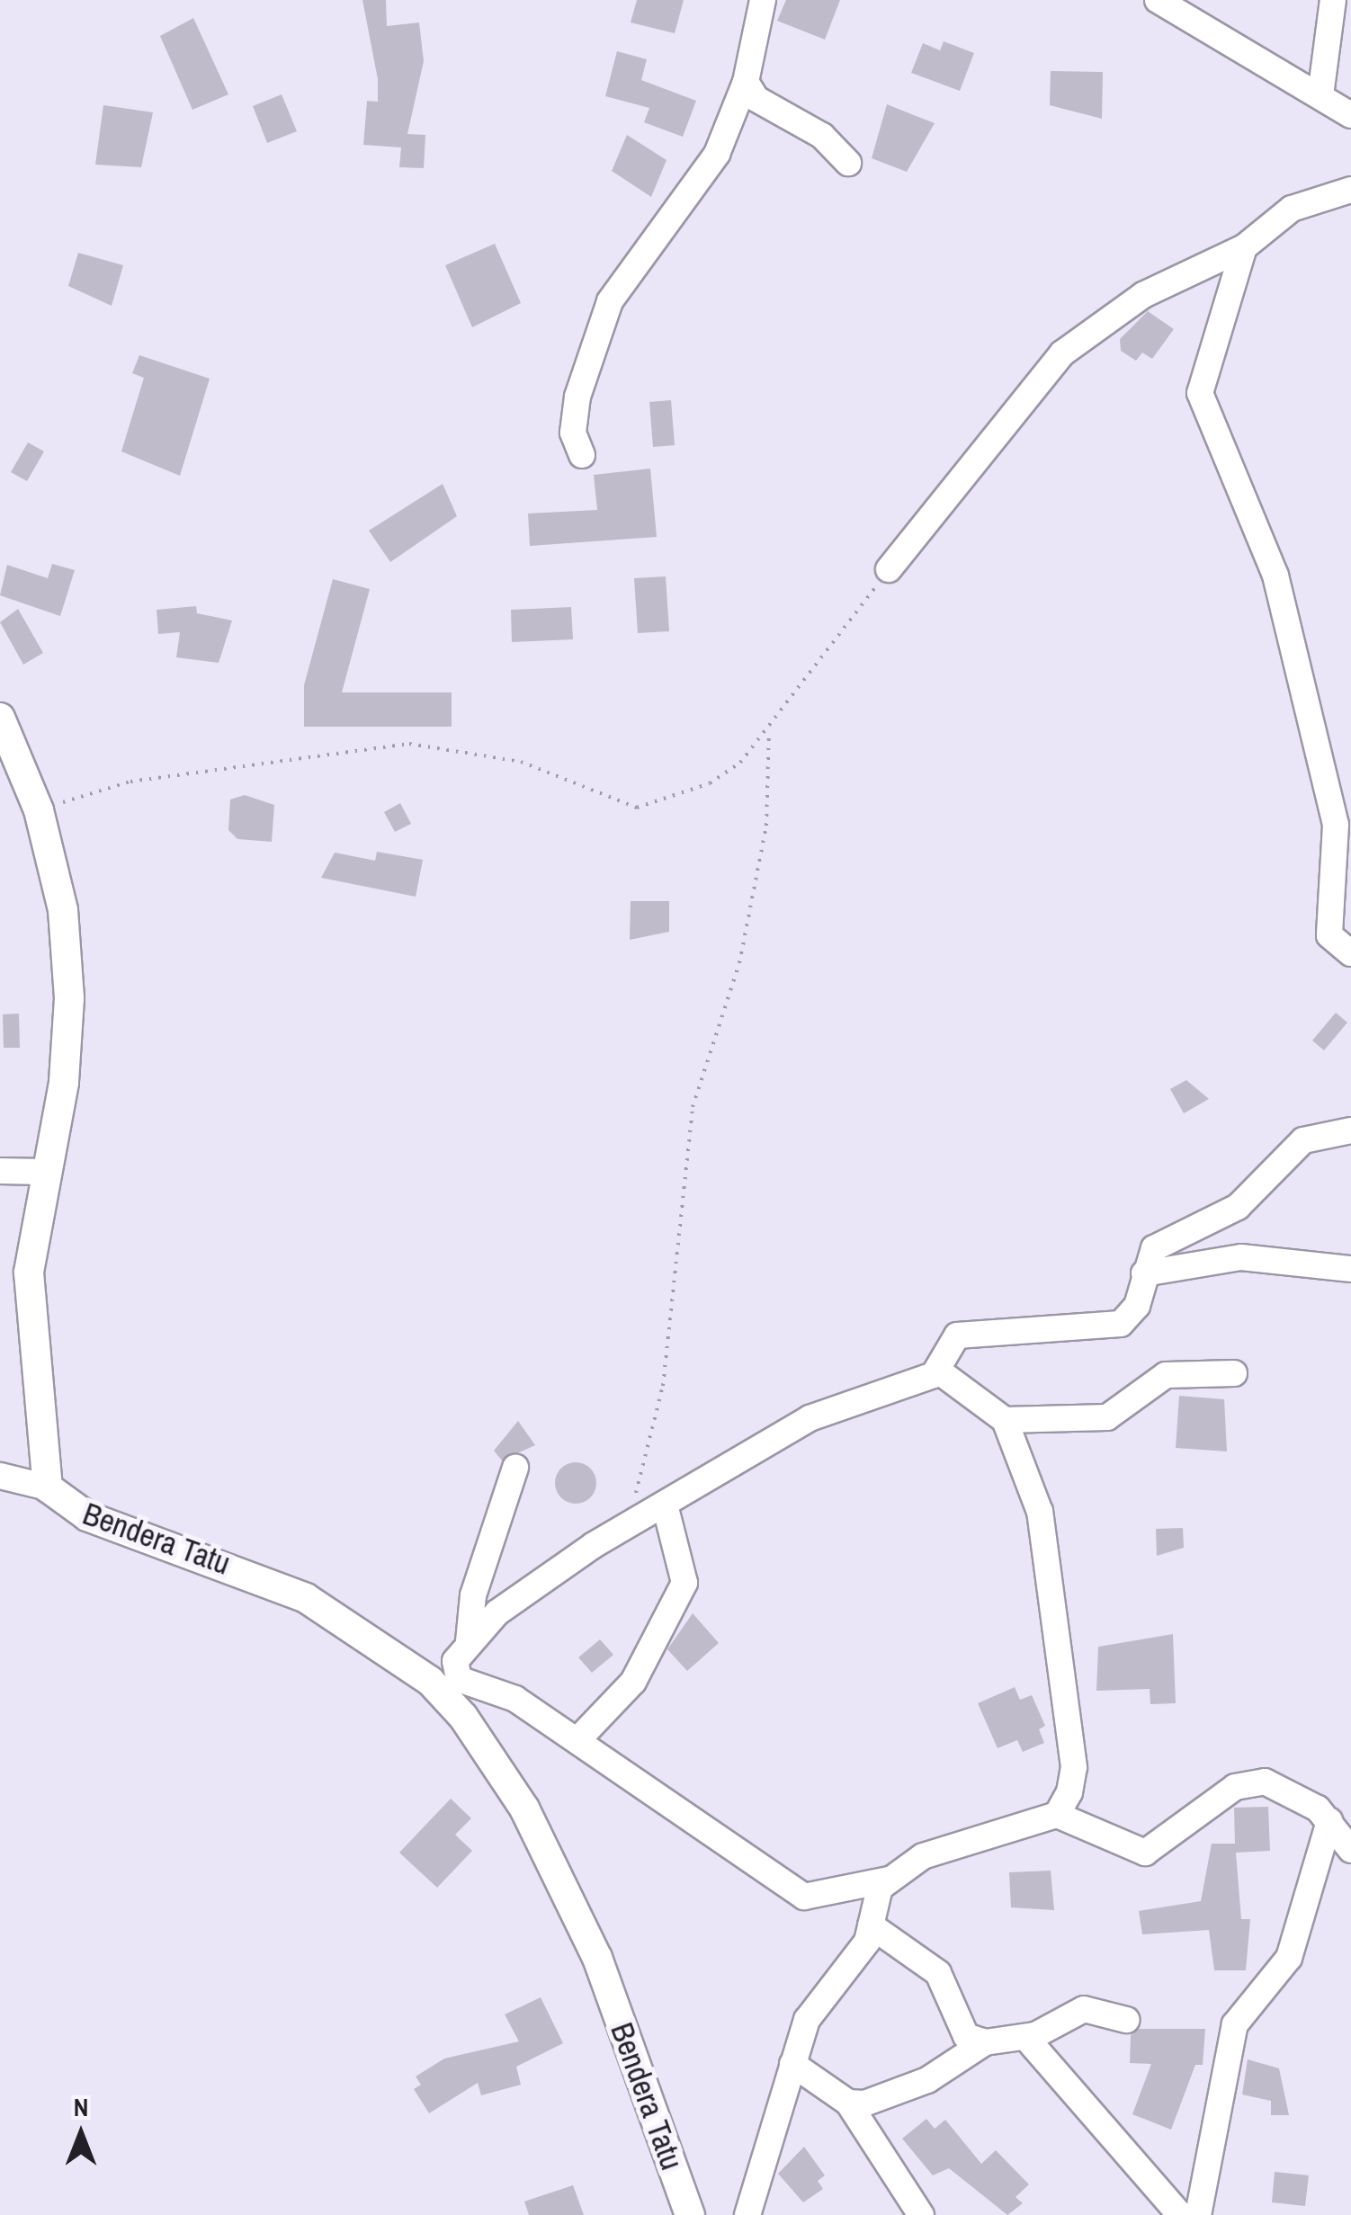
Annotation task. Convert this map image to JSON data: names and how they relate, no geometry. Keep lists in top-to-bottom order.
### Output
{
  "streets": {
    "main road": ["Bendera Tatu"]
  },
  "north": "top"
}
